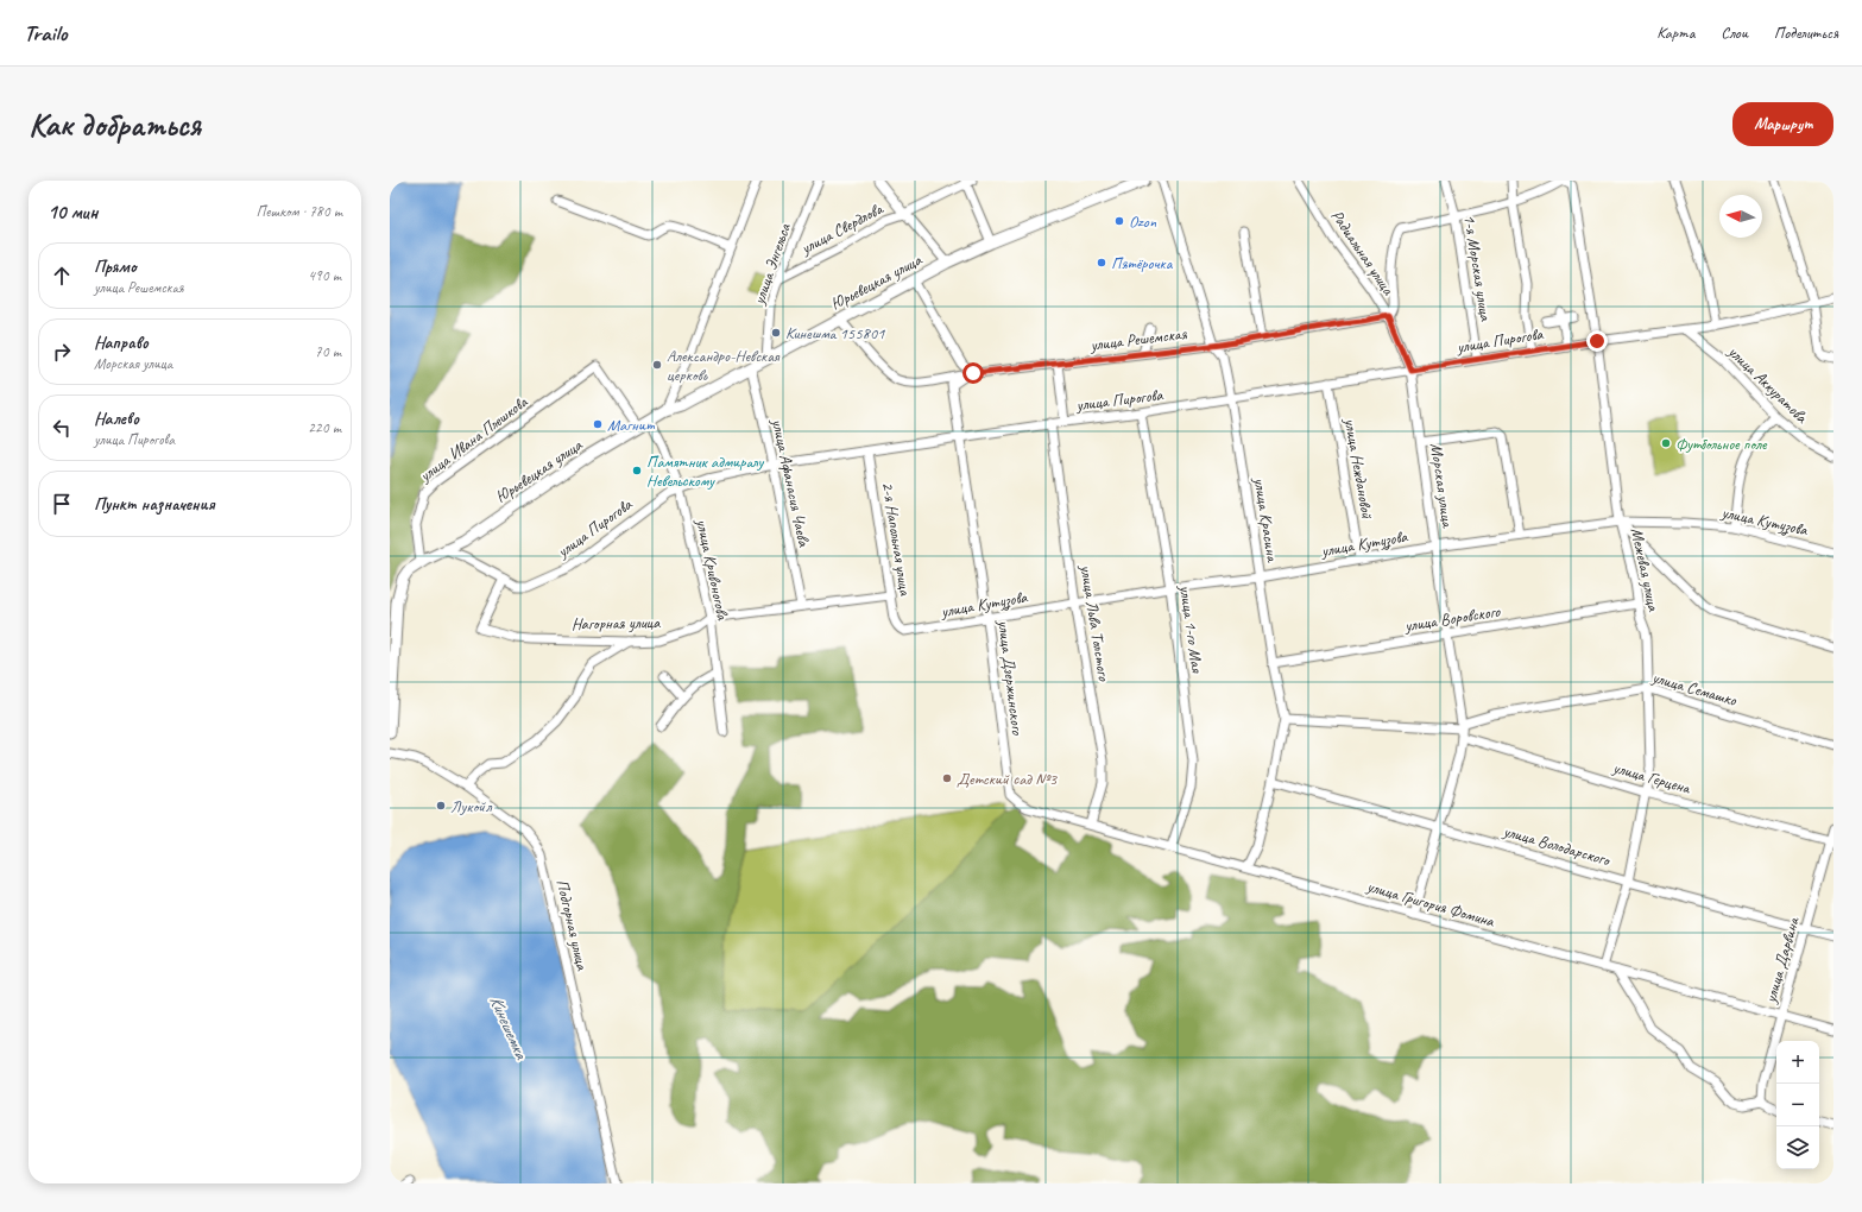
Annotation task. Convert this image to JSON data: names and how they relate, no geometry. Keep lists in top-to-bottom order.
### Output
{
  "streets": {
    "main road": ["Юрьевецкая улица"],
    "street": [
      "улица Свердлова",
      "Радиальная улица",
      "улица Энгельса",
      "1-я Морская улица",
      "улица Решемская",
      "улица Пирогова",
      "улица Аккуратова",
      "улица Ивана Плешкова",
      "улица Неждановой",
      "улица Афанасия Чаева",
      "Морская улица",
      "улица Красина",
      "улица Кутузова",
      "2-я Напольная улица",
      "улица Кривоногова",
      "Межевая улица",
      "улица Воровского",
      "Нагорная улица",
      "улица Льва Толстого",
      "улица 1-го Мая",
      "улица Дзержинского",
      "улица Семашко",
      "улица Герцена",
      "улица Володарского",
      "улица Григория Фомина",
      "Подгорная улица",
      "улица Дарвина"
    ]
  },
  "crossings": [
    ["улица Свердлова", "улица Энгельса"],
    ["Радиальная улица", "улица Решемская"],
    ["Радиальная улица", "Морская улица"],
    ["улица Энгельса", "Юрьевецкая улица"],
    ["1-я Морская улица", "улица Пирогова"],
    ["Юрьевецкая улица", "улица Решемская"],
    ["Юрьевецкая улица", "улица Пирогова"],
    ["Юрьевецкая улица", "улица Ивана Плешкова"],
    ["Юрьевецкая улица", "улица Афанасия Чаева"],
    ["Юрьевецкая улица", "улица Кривоногова"],
    ["улица Решемская", "Морская улица"],
    ["улица Решемская", "улица Красина"],
    ["улица Решемская", "улица Дзержинского"],
    ["улица Пирогова", "улица Аккуратова"],
    ["улица Пирогова", "улица Неждановой"],
    ["улица Пирогова", "улица Афанасия Чаева"],
    ["улица Пирогова", "Морская улица"],
    ["улица Пирогова", "улица Красина"],
    ["улица Пирогова", "2-я Напольная улица"],
    ["улица Пирогова", "улица Кривоногова"],
    ["улица Пирогова", "Межевая улица"],
    ["улица Пирогова", "Нагорная улица"],
    ["улица Пирогова", "улица Льва Толстого"],
    ["улица Пирогова", "улица 1-го Мая"],
    ["улица Пирогова", "улица Дзержинского"],
    ["улица Неждановой", "улица Кутузова"],
    ["улица Афанасия Чаева", "Нагорная улица"],
    ["Морская улица", "улица Кутузова"],
    ["Морская улица", "улица Воровского"],
    ["Морская улица", "улица Семашко"],
    ["Морская улица", "улица Герцена"],
    ["Морская улица", "улица Володарского"],
    ["Морская улица", "улица Григория Фомина"],
    ["улица Красина", "улица Кутузова"],
    ["улица Красина", "улица Воровского"],
    ["улица Красина", "улица Герцена"],
    ["улица Красина", "улица Володарского"],
    ["улица Красина", "улица Григория Фомина"],
    ["улица Кутузова", "2-я Напольная улица"],
    ["улица Кутузова", "Межевая улица"],
    ["улица Кутузова", "улица Льва Толстого"],
    ["улица Кутузова", "улица 1-го Мая"],
    ["улица Кутузова", "улица Дзержинского"],
    ["2-я Напольная улица", "Нагорная улица"],
    ["улица Кривоногова", "Нагорная улица"],
    ["Межевая улица", "улица Воровского"],
    ["Межевая улица", "улица Семашко"],
    ["Межевая улица", "улица Герцена"],
    ["Межевая улица", "улица Володарского"],
    ["Межевая улица", "улица Григория Фомина"],
    ["улица Льва Толстого", "улица Григория Фомина"],
    ["улица 1-го Мая", "улица Григория Фомина"],
    ["улица Дзержинского", "улица Григория Фомина"],
    ["улица Семашко", "улица Герцена"],
    ["улица Герцена", "улица Дарвина"],
    ["улица Володарского", "улица Дарвина"],
    ["улица Григория Фомина", "улица Дарвина"]
  ],
  "water": ["Кинешемка"],
  "places": [
    "Ozon",
    "Пятёрочка",
    "Кинешма 155801",
    "Александро-Невская церковь",
    "Магнит",
    "Футбольное поле",
    "Памятник адмиралу Невельскому",
    "Детский сад №3",
    "Лукойл"
  ],
  "north": "left",
  "page": {
    "header": "Trailo",
    "nav": ["Карта", "Слои", "Поделиться"],
    "buttons": "Маршрут",
    "title": "Как добраться",
    "heading": ["10 мин", "Пешком · 780 m"],
    "list": [
      ["Прямо", "улица Решемская", "490 m"],
      ["Направо", "Морская улица", "70 m"],
      ["Налево", "улица Пирогова", "220 m"],
      "Пункт назначения"
    ],
    "map_buttons": ["+", "−"]
  }
}
